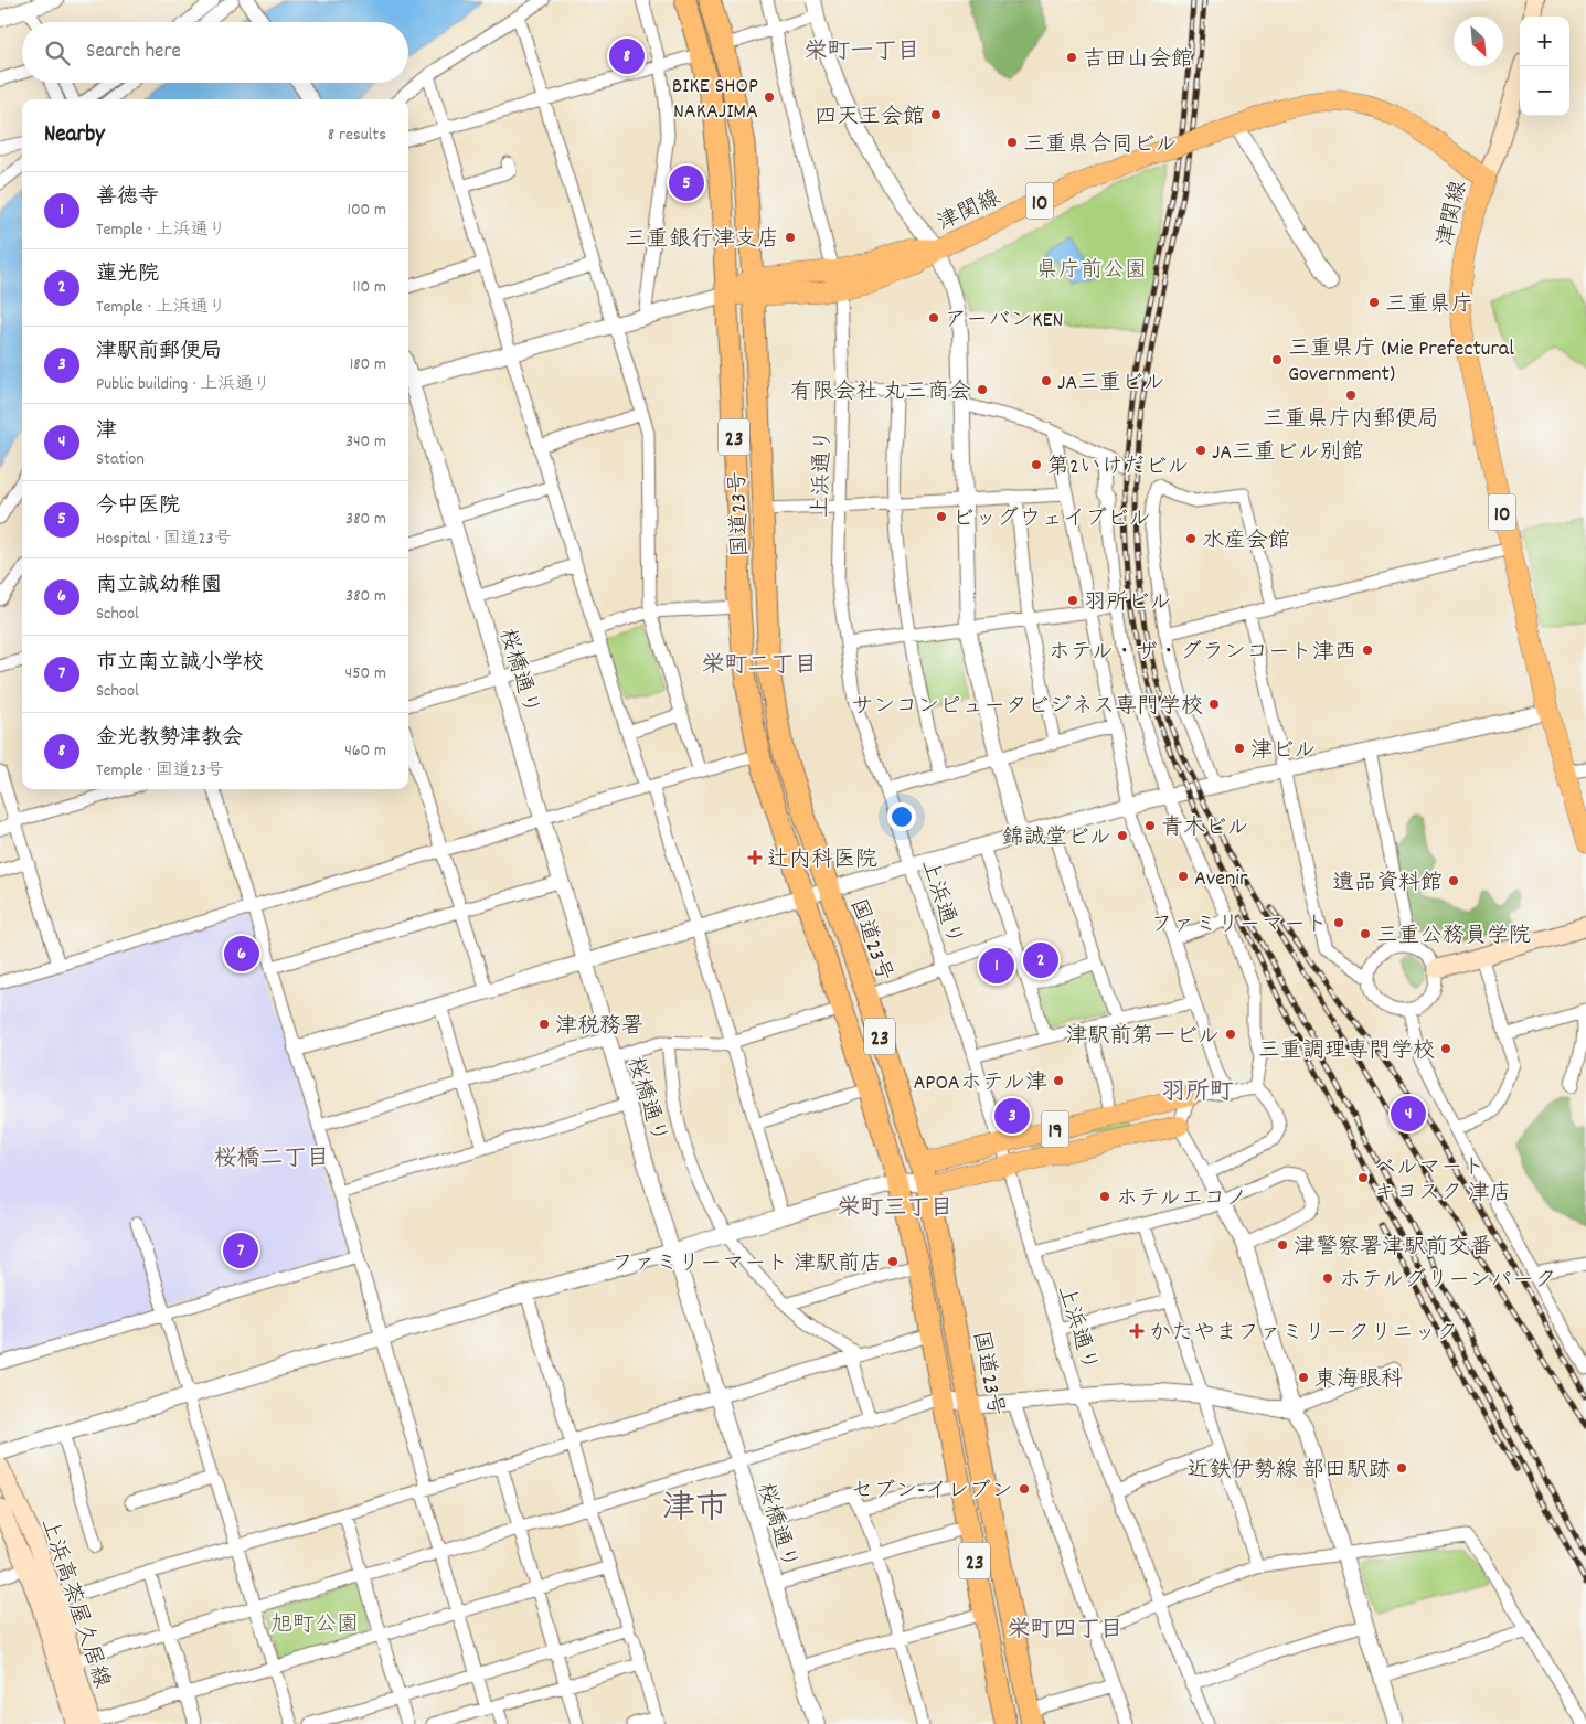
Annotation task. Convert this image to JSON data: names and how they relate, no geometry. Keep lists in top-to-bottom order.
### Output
{
  "streets": {
    "highway": ["23", "国道23号"],
    "main road": [
      "10",
      "津関線",
      "19",
      "上浜高茶屋久居線"
    ],
    "street": ["上浜通り", "桜橋通り"]
  },
  "crossings": [
    ["津関線", "上浜通り"],
    ["津関線", "国道23号"],
    ["上浜通り", "19"],
    ["国道23号", "19"]
  ],
  "districts": [
    "栄町一丁目",
    "栄町二丁目",
    "羽所町",
    "桜橋二丁目",
    "栄町三丁目",
    "津市",
    "栄町四丁目"
  ],
  "parks": ["県庁前公園", "旭町公園"],
  "places": {
    "other": [
      "吉田山会館",
      "BIKE SHOP NAKAJIMA",
      "四天王会館",
      "三重県合同ビル",
      "三重銀行津支店",
      "三重県庁",
      "アーバンKEN",
      "三重県庁 (Mie Prefectural Government)",
      "JA三重ビル",
      "有限会社 丸三商会",
      "三重県庁内郵便局",
      "JA三重ビル別館",
      "第2いけだビル",
      "ビッグウェイブビル",
      "水産会館",
      "羽所ビル",
      "ホテル・ザ・グランコート津西",
      "サンコンピュータビジネス専門学校",
      "津ビル",
      "青木ビル",
      "錦誠堂ビル",
      "Avenir",
      "遺品資料館",
      "ファミリーマート",
      "三重公務員学院",
      "津税務署",
      "津駅前第一ビル",
      "三重調理専門学校",
      "APOAホテル津",
      "ベルマート キヨスク 津店",
      "ホテルエコノ",
      "津警察署津駅前交番",
      "ファミリーマート 津駅前店",
      "ホテルグリーンパーク",
      "東海眼科",
      "近鉄伊勢線 部田駅跡",
      "セブン-イレブン"
    ],
    "health": ["辻内科医院", "かたやまファミリークリニック"]
  },
  "north": "bottom right",
  "page": {
    "map_buttons": ["+", "−"],
    "search": "Search here",
    "pins": [
      "8",
      "5",
      "6",
      "2",
      "1",
      "4",
      "3",
      "7"
    ],
    "heading": ["Nearby", "8 results"],
    "list": [
      {
        "mark": "1",
        "name": "善徳寺",
        "note": "Temple · 上浜通り",
        "value": "100 m"
      },
      {
        "mark": "2",
        "name": "蓮光院",
        "note": "Temple · 上浜通り",
        "value": "110 m"
      },
      {
        "mark": "3",
        "name": "津駅前郵便局",
        "note": "Public building · 上浜通り",
        "value": "180 m"
      },
      {
        "mark": "4",
        "name": "津",
        "note": "Station",
        "value": "340 m"
      },
      {
        "mark": "5",
        "name": "今中医院",
        "note": "Hospital · 国道23号",
        "value": "380 m"
      },
      {
        "mark": "6",
        "name": "南立誠幼稚園",
        "note": "School",
        "value": "380 m"
      },
      {
        "mark": "7",
        "name": "市立南立誠小学校",
        "note": "School",
        "value": "450 m"
      },
      {
        "mark": "8",
        "name": "金光教勢津教会",
        "note": "Temple · 国道23号",
        "value": "460 m"
      }
    ]
  }
}
